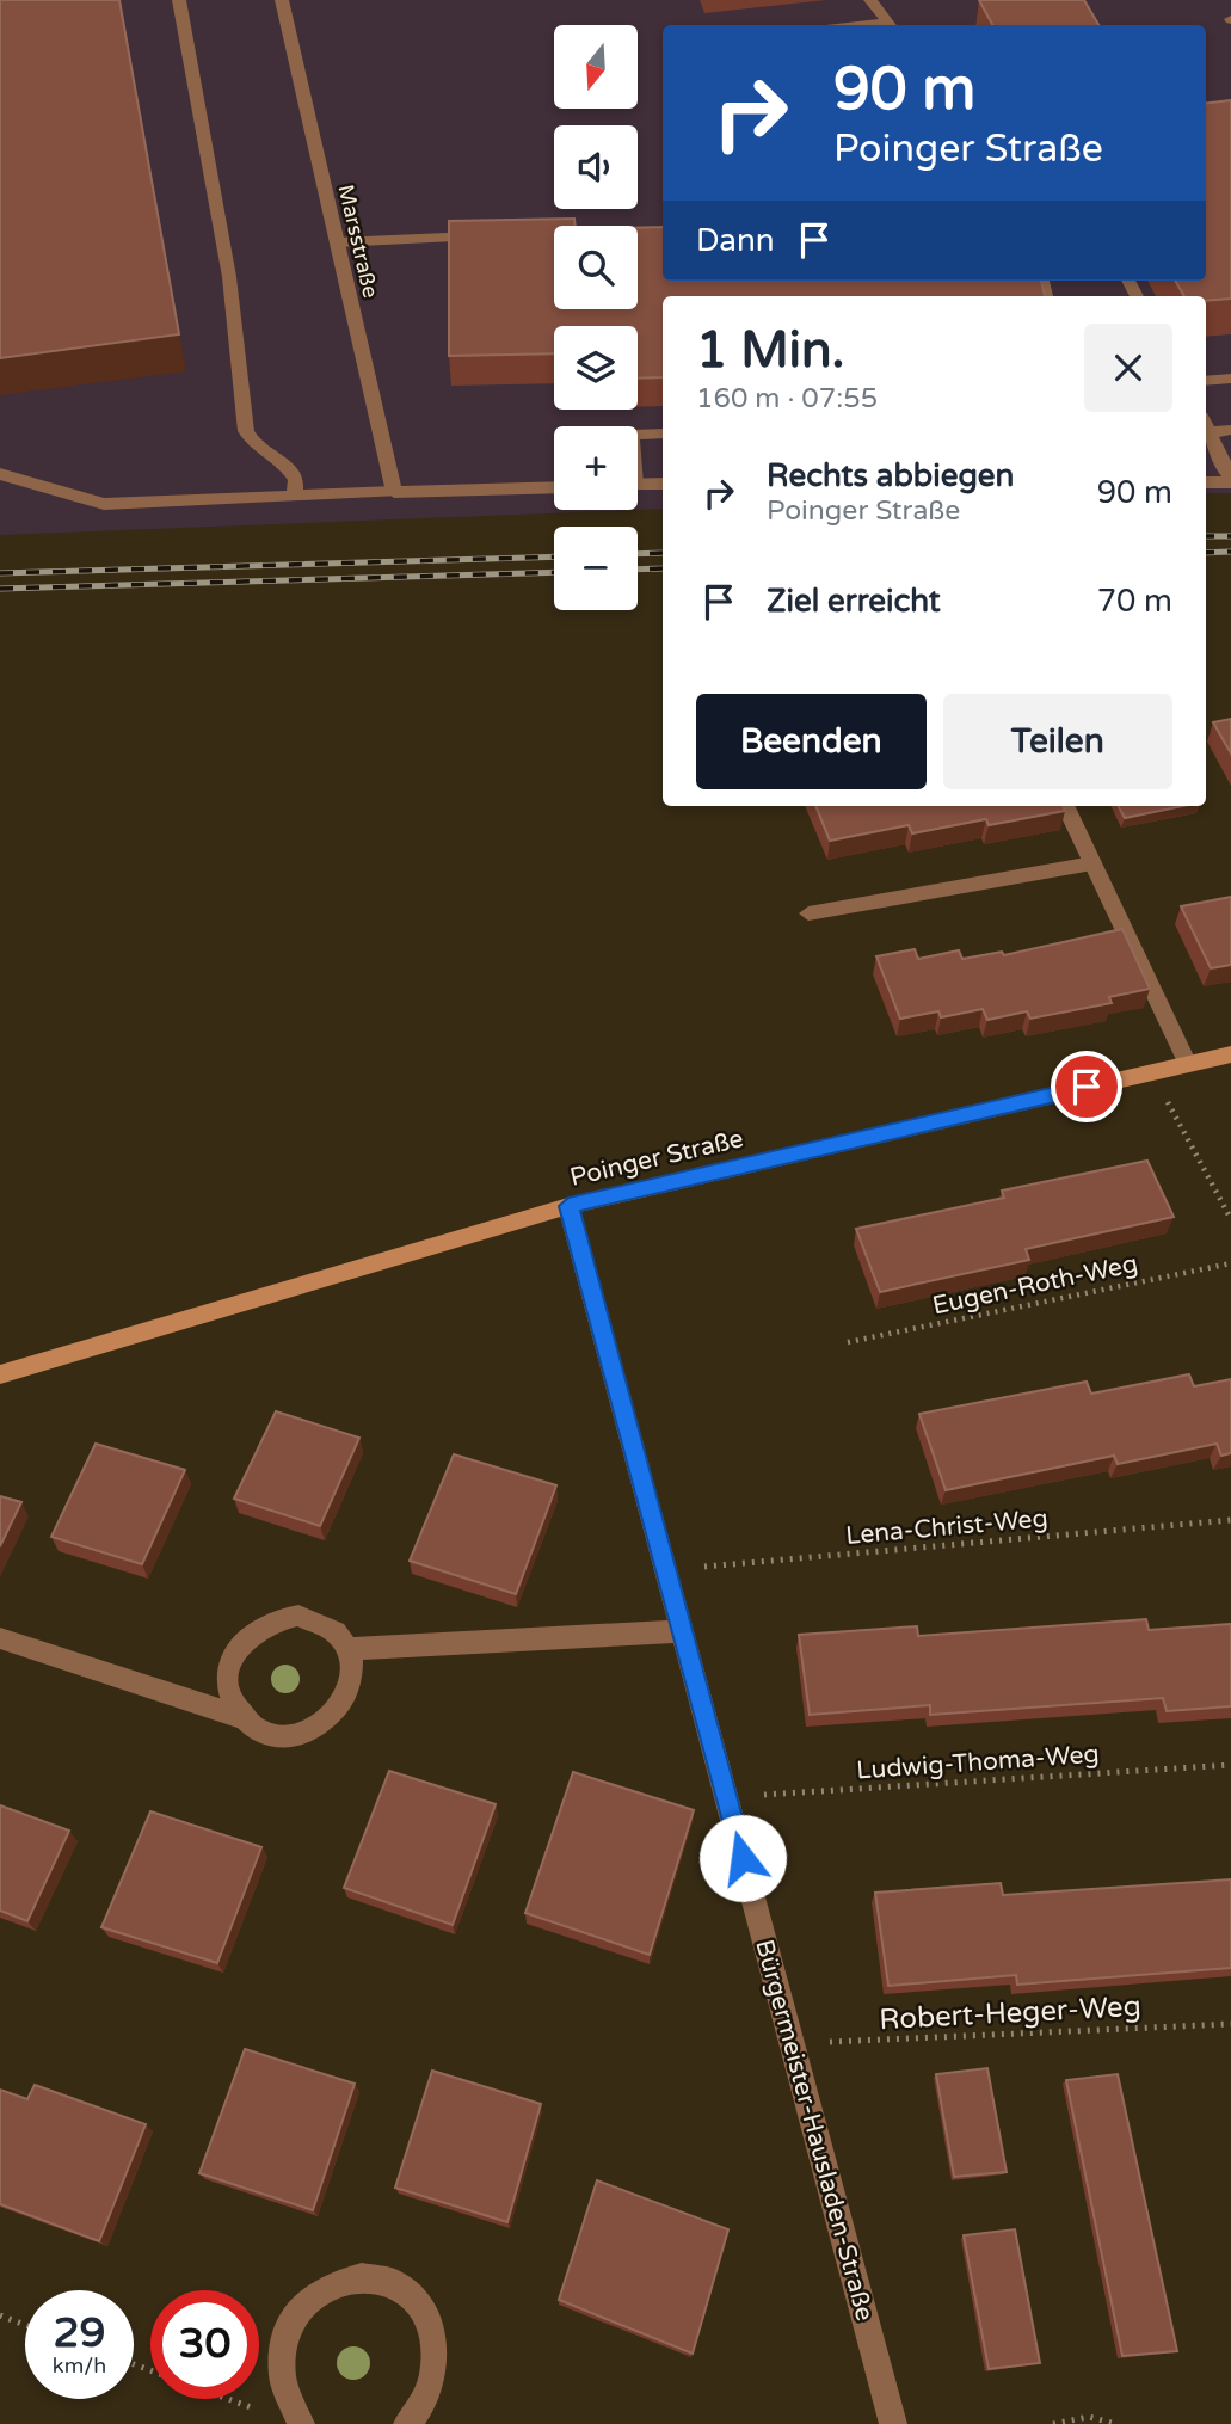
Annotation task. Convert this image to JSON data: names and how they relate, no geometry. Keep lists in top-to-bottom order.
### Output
{
  "streets": {
    "street": ["Marsstraße", "Poinger Straße", "Bürgermeister-Hausladen-Straße"],
    "path": [
      "Eugen-Roth-Weg",
      "Lena-Christ-Weg",
      "Ludwig-Thoma-Weg",
      "Robert-Heger-Weg"
    ]
  },
  "crossings": [
    ["Poinger Straße", "Bürgermeister-Hausladen-Straße"],
    ["Lena-Christ-Weg", "Bürgermeister-Hausladen-Straße"],
    ["Ludwig-Thoma-Weg", "Bürgermeister-Hausladen-Straße"],
    ["Robert-Heger-Weg", "Bürgermeister-Hausladen-Straße"]
  ],
  "north": "bottom",
  "page": {
    "map_buttons": ["+", "−"],
    "turn": ["90 m", "Poinger Straße"],
    "then": "Dann",
    "heading": ["1 Min.", "160 m · 07:55"],
    "list": [
      {
        "name": "Rechts abbiegen",
        "note": "Poinger Straße",
        "value": "90 m"
      },
      {
        "name": "Ziel erreicht",
        "value": "70 m"
      }
    ],
    "buttons": ["Beenden", "Teilen"],
    "speed": "29 km/h",
    "limit": "30"
  }
}
